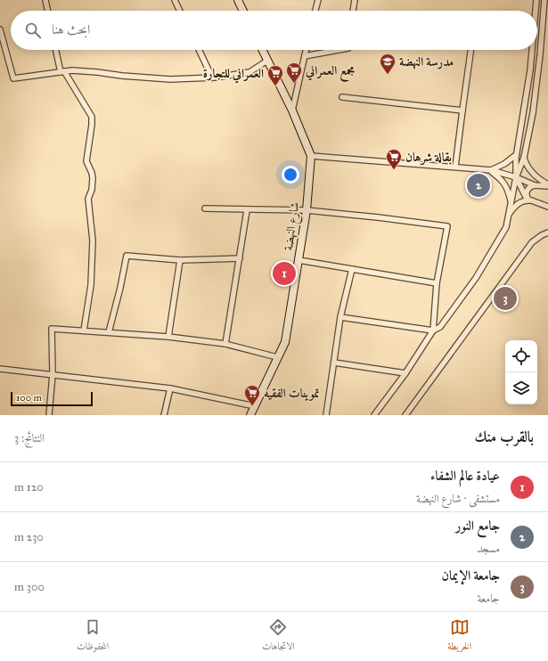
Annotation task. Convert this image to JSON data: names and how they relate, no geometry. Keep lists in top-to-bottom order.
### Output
{
  "streets": {
    "street": ["شارع النهضة"]
  },
  "places": {
    "school or university": ["مدرسة النهضة"],
    "supermarket": [
      "مجمع العمراني",
      "العمراني للتجارة",
      "بقالة شرهان",
      "تموينات الفقيه"
    ]
  },
  "scale_bar": "100 m",
  "page": {
    "search": "ابحث هنا",
    "pins": ["2", "1", "3"],
    "scale": "100 m",
    "heading": ["بالقرب منك", "النتائج: 3"],
    "list": [
      {
        "mark": "1",
        "name": "عيادة عالم الشفاء",
        "note": "مستشفى · شارع النهضة",
        "value": "120 m"
      },
      {
        "mark": "2",
        "name": "جامع النور",
        "note": "مسجد",
        "value": "230 m"
      },
      {
        "mark": "3",
        "name": "جامعة الإيمان",
        "note": "جامعة",
        "value": "300 m"
      }
    ],
    "nav": ["الخريطة", "الاتجاهات", "المحفوظات"]
  }
}
